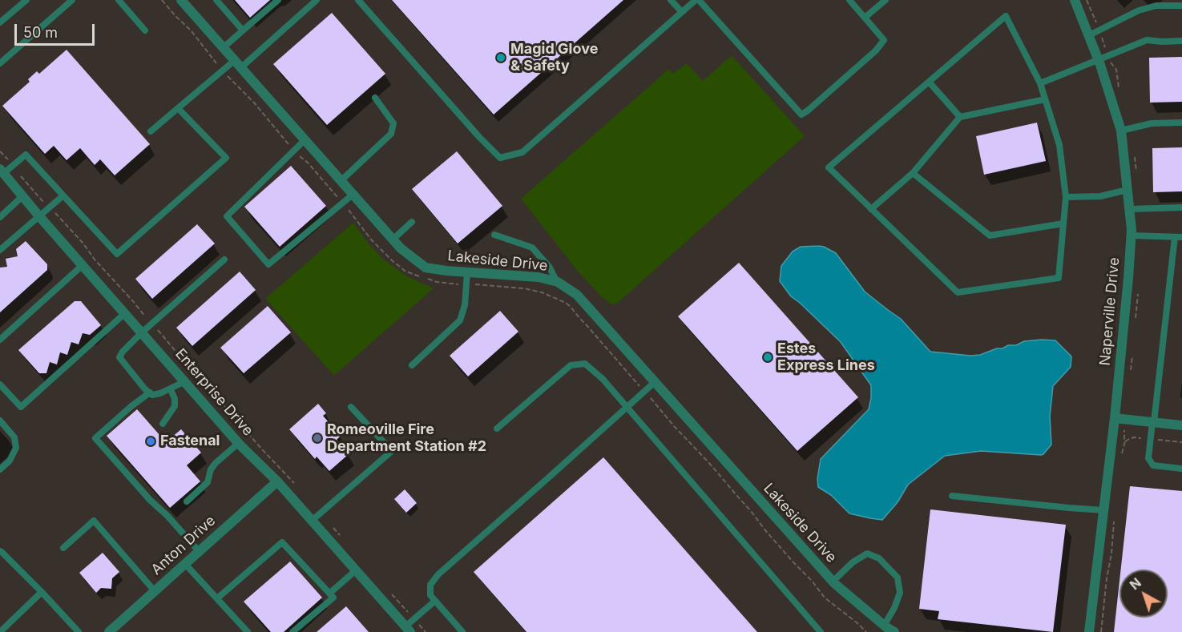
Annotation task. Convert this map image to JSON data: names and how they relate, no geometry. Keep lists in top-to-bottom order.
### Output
{
  "streets": {
    "street": [
      "Lakeside Drive",
      "Naperville Drive",
      "Enterprise Drive",
      "Anton Drive"
    ]
  },
  "crossings": [
    ["Enterprise Drive", "Anton Drive"]
  ],
  "places": [
    "Magid Glove & Safety",
    "Estes Express Lines",
    "Romeoville Fire Department Station #2",
    "Fastenal"
  ],
  "scale_bar": "50 m",
  "north": "top left"
}
